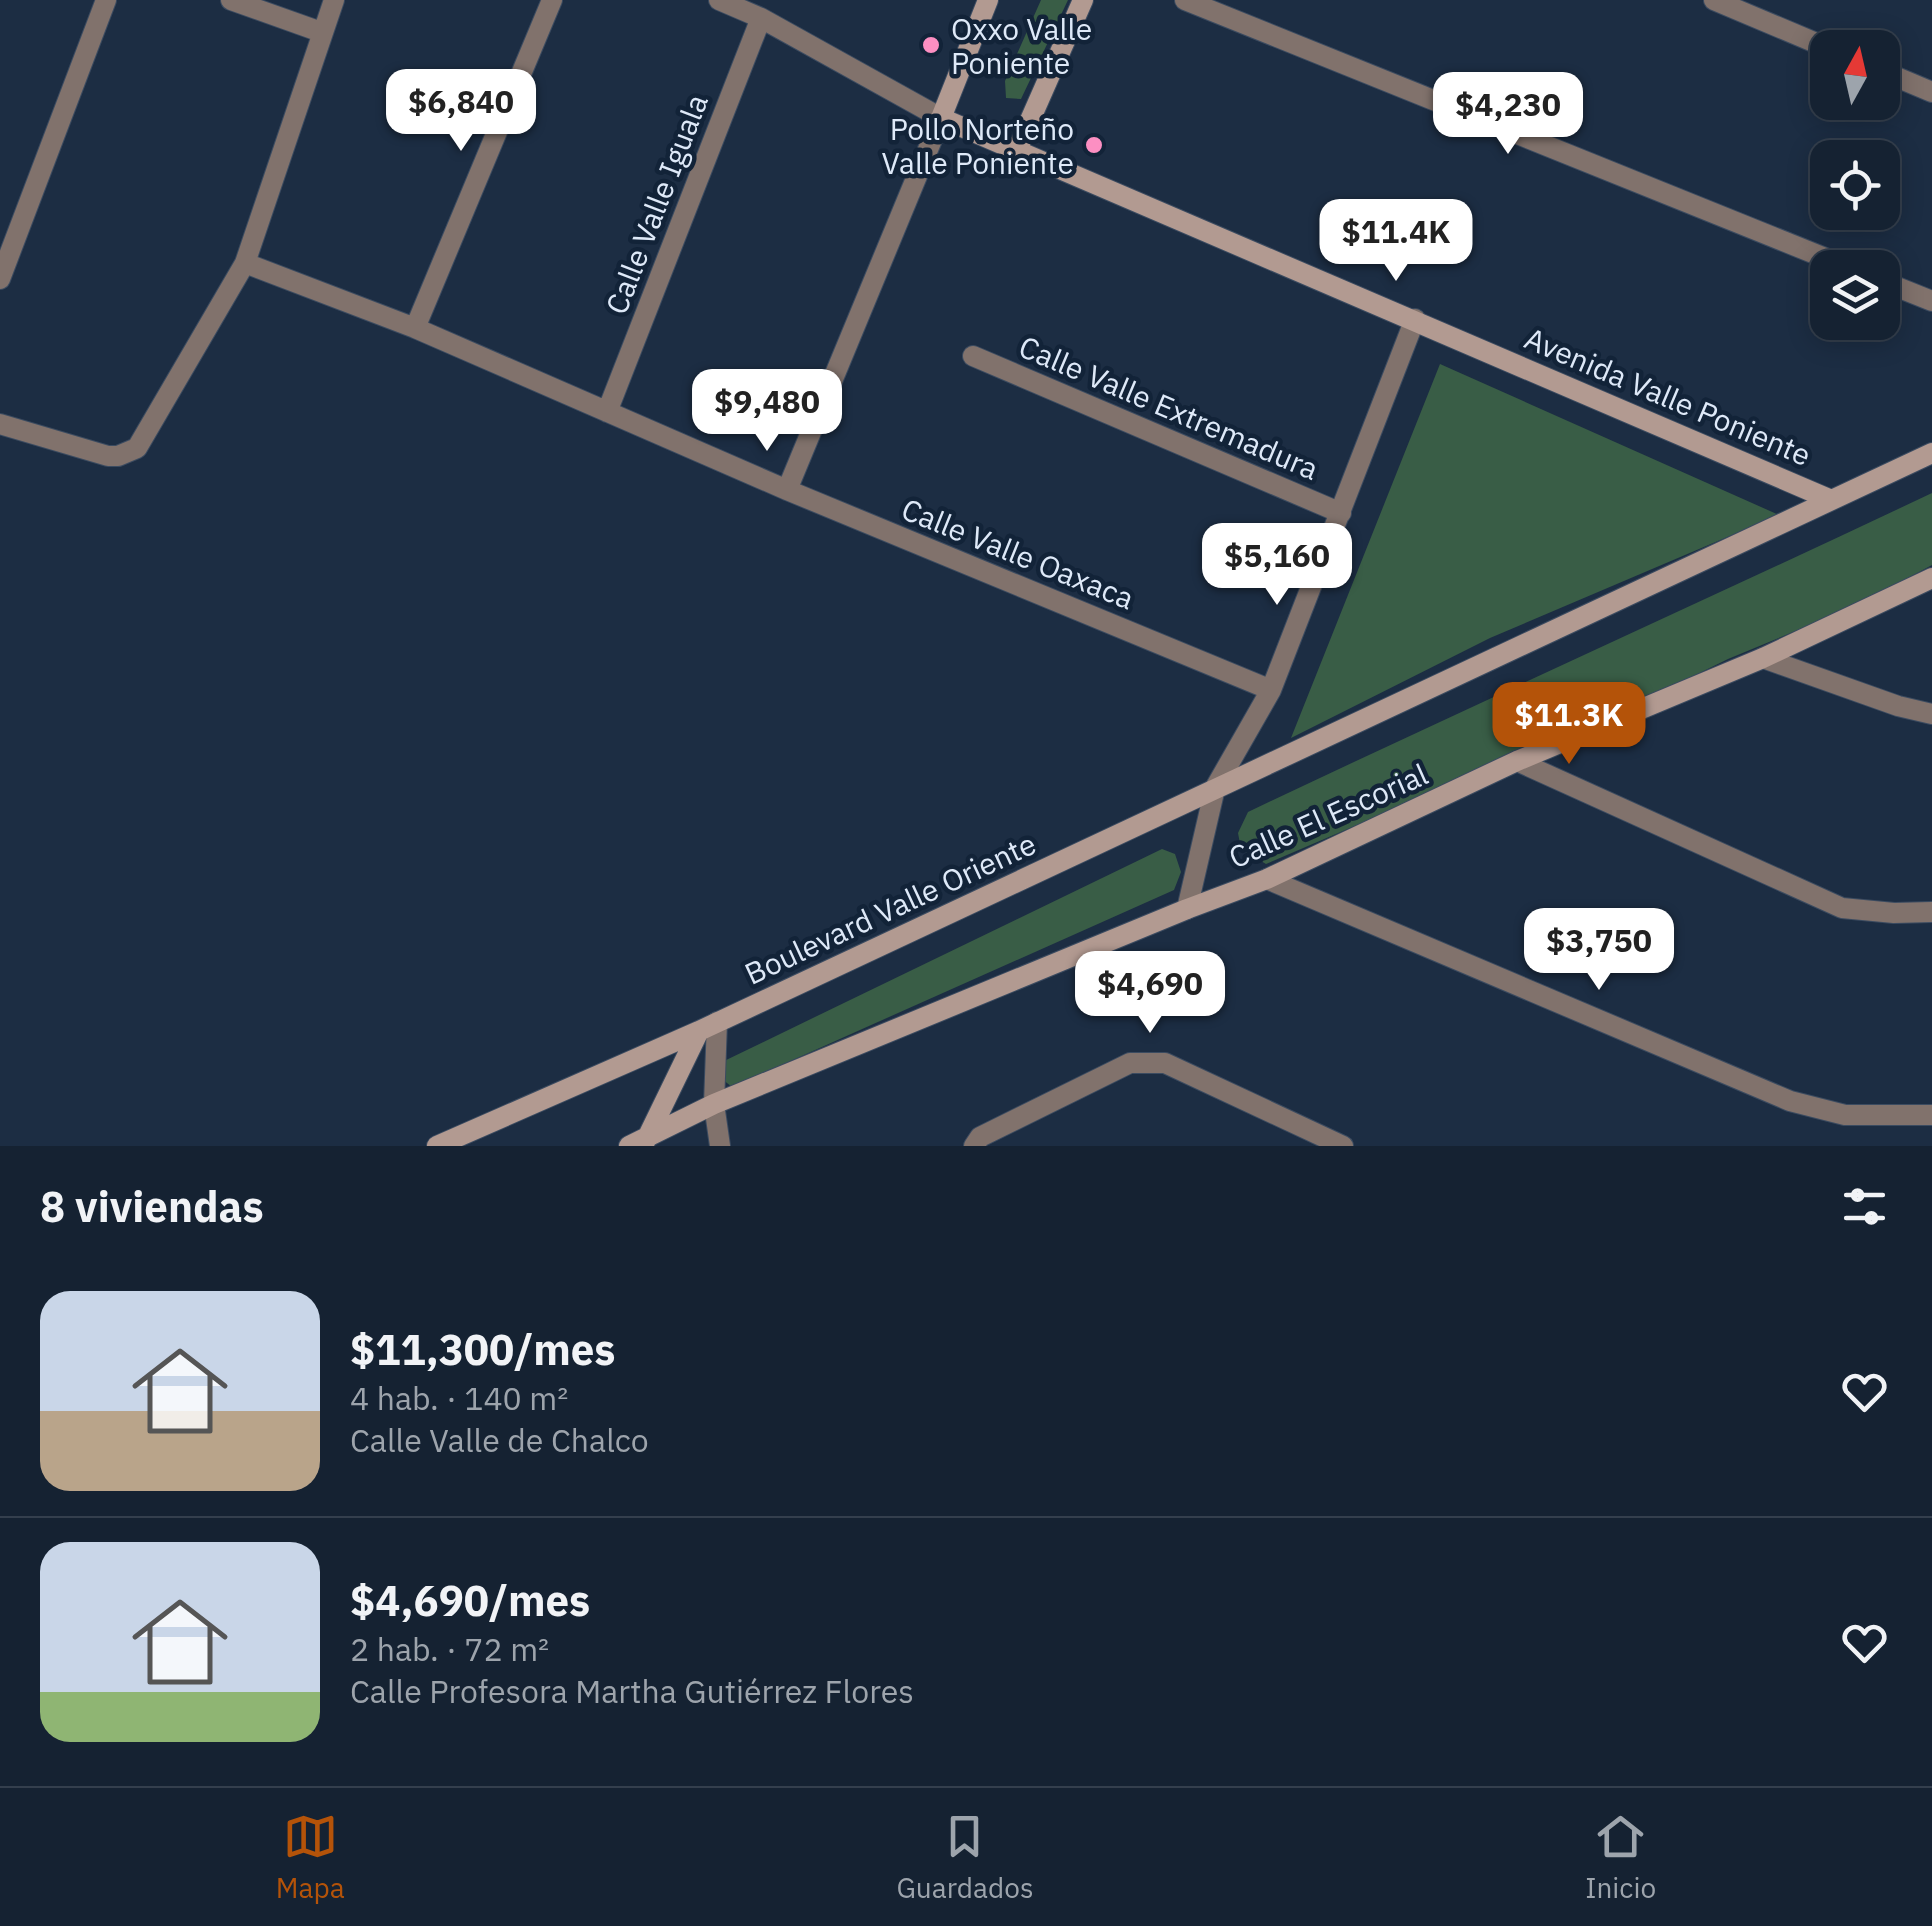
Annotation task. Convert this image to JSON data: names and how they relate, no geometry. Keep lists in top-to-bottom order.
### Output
{
  "streets": {
    "street": [
      "Calle Valle Iguala",
      "Avenida Valle Poniente",
      "Calle Valle Extremadura",
      "Calle Valle Oaxaca",
      "Calle El Escorial",
      "Boulevard Valle Oriente"
    ]
  },
  "crossings": [
    ["Calle Valle Iguala", "Avenida Valle Poniente"],
    ["Calle Valle Iguala", "Calle Valle Oaxaca"]
  ],
  "places": ["Oxxo Valle Poniente", "Pollo Norteño Valle Poniente"],
  "north": "top",
  "page": {
    "price": [
      "$6,840",
      "$4,230",
      "$11.4K",
      "$9,480",
      "$5,160",
      "$11.3K",
      "$3,750",
      "$4,690"
    ],
    "heading": "8 viviendas",
    "list": [
      {
        "name": "$11,300/mes",
        "note": "4 hab. · 140 m² · Calle Valle de Chalco"
      },
      {
        "name": "$4,690/mes",
        "note": "2 hab. · 72 m² · Calle Profesora Martha Gutiérrez Flores"
      }
    ],
    "tabs": ["Mapa", "Guardados", "Inicio"]
  }
}
